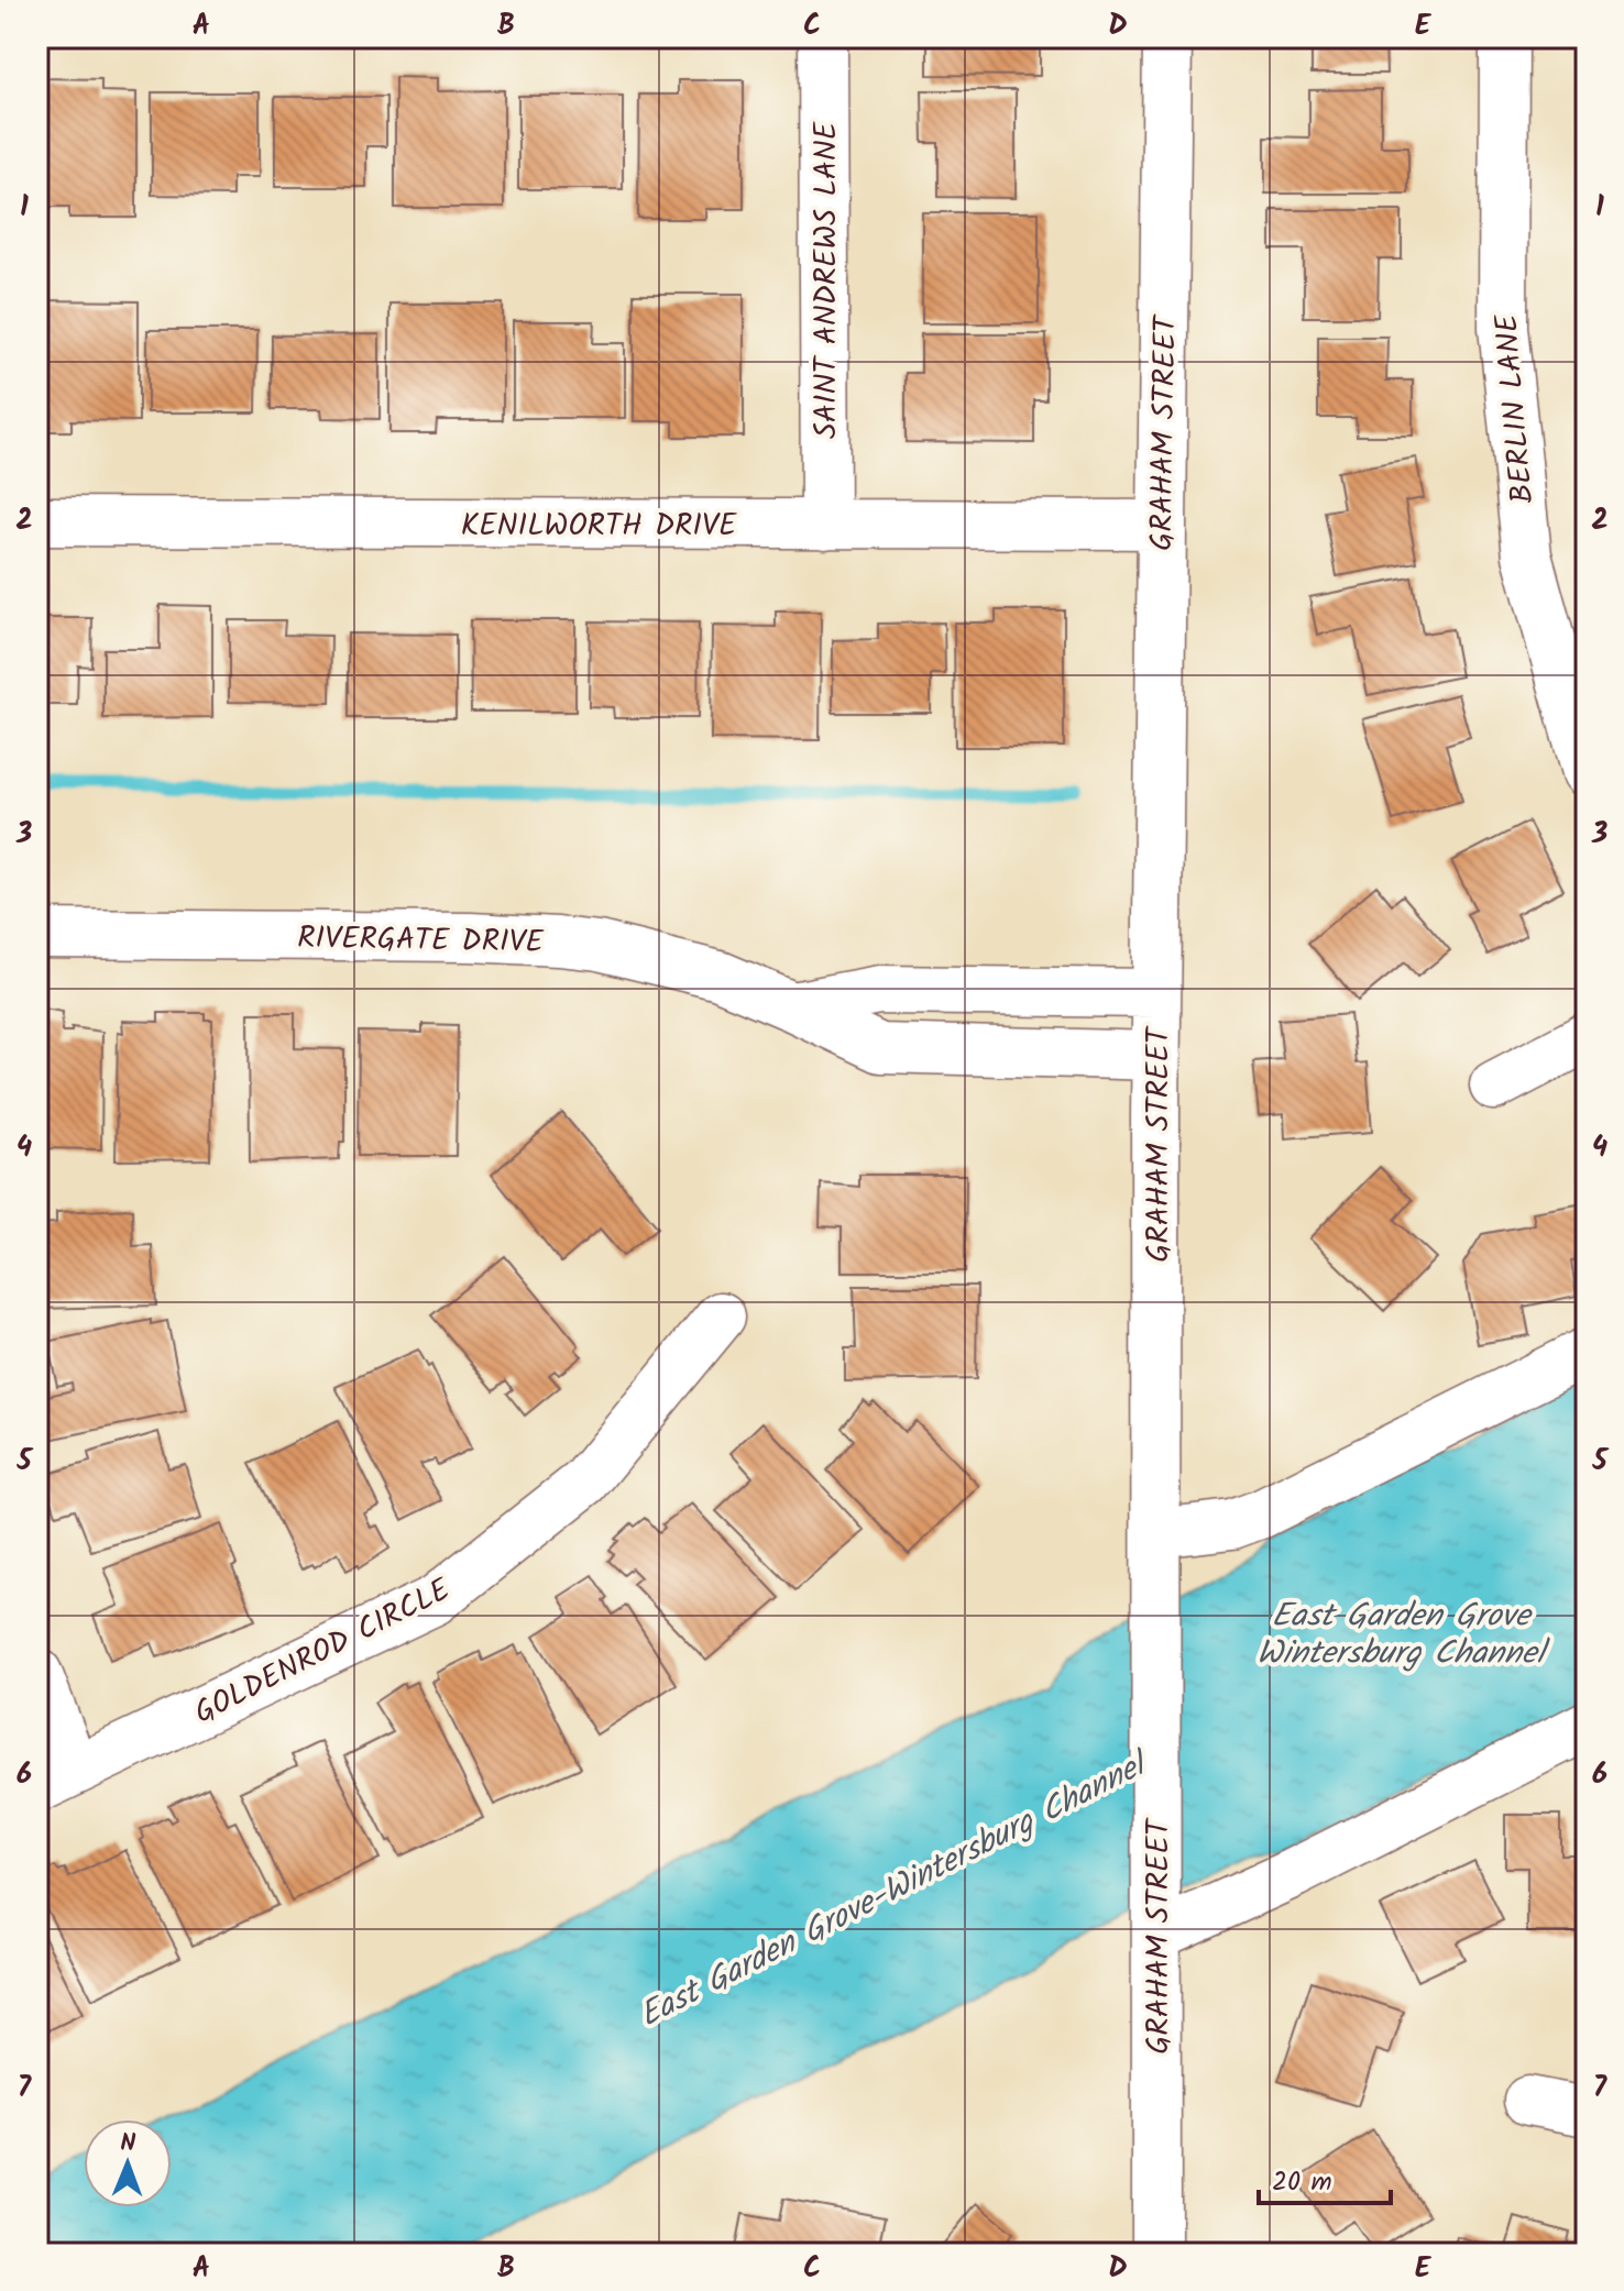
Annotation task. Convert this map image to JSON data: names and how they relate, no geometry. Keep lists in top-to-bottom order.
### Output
{
  "streets": {
    "street": [
      "SAINT ANDREWS LANE",
      "BERLIN LANE",
      "GRAHAM STREET",
      "KENILWORTH DRIVE",
      "RIVERGATE DRIVE",
      "GOLDENROD CIRCLE"
    ]
  },
  "crossings": [
    ["SAINT ANDREWS LANE", "KENILWORTH DRIVE"],
    ["GRAHAM STREET", "KENILWORTH DRIVE"],
    ["GRAHAM STREET", "RIVERGATE DRIVE"]
  ],
  "water": ["East Garden Grove Wintersburg Channel", "East Garden Grove-Wintersburg Channel"],
  "scale_bar": "20 m",
  "north": "top",
  "grid": {
    "columns": [
      "A",
      "B",
      "C",
      "D",
      "E"
    ],
    "rows": [
      "1",
      "2",
      "3",
      "4",
      "5",
      "6",
      "7"
    ]
  }
}
